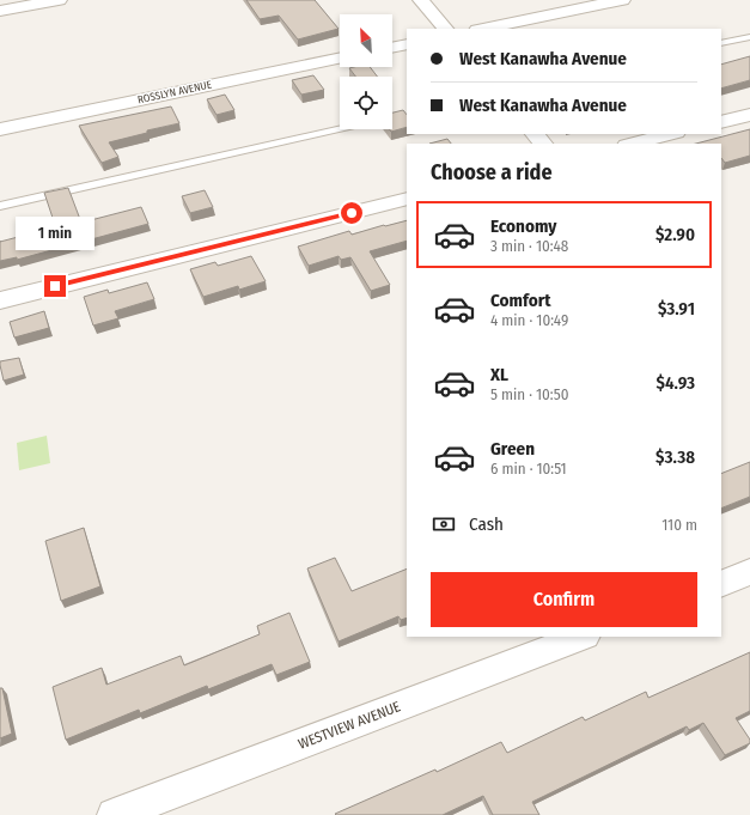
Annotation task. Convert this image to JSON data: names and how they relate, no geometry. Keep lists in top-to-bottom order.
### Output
{
  "streets": {
    "street": ["ROSSLYN AVENUE", "WESTVIEW AVENUE"]
  },
  "north": "top left",
  "page": {
    "banner": ["West Kanawha Avenue", "West Kanawha Avenue"],
    "heading": "Choose a ride",
    "list": [
      {
        "name": "Economy",
        "note": "3 min · 10:48",
        "value": "$2.90"
      },
      {
        "name": "Comfort",
        "note": "4 min · 10:49",
        "value": "$3.91"
      },
      {
        "name": "XL",
        "note": "5 min · 10:50",
        "value": "$4.93"
      },
      {
        "name": "Green",
        "note": "6 min · 10:51",
        "value": "$3.38"
      }
    ],
    "bubble": "1 min",
    "pay": ["Cash", "110 m"],
    "buttons": "Confirm"
  }
}
